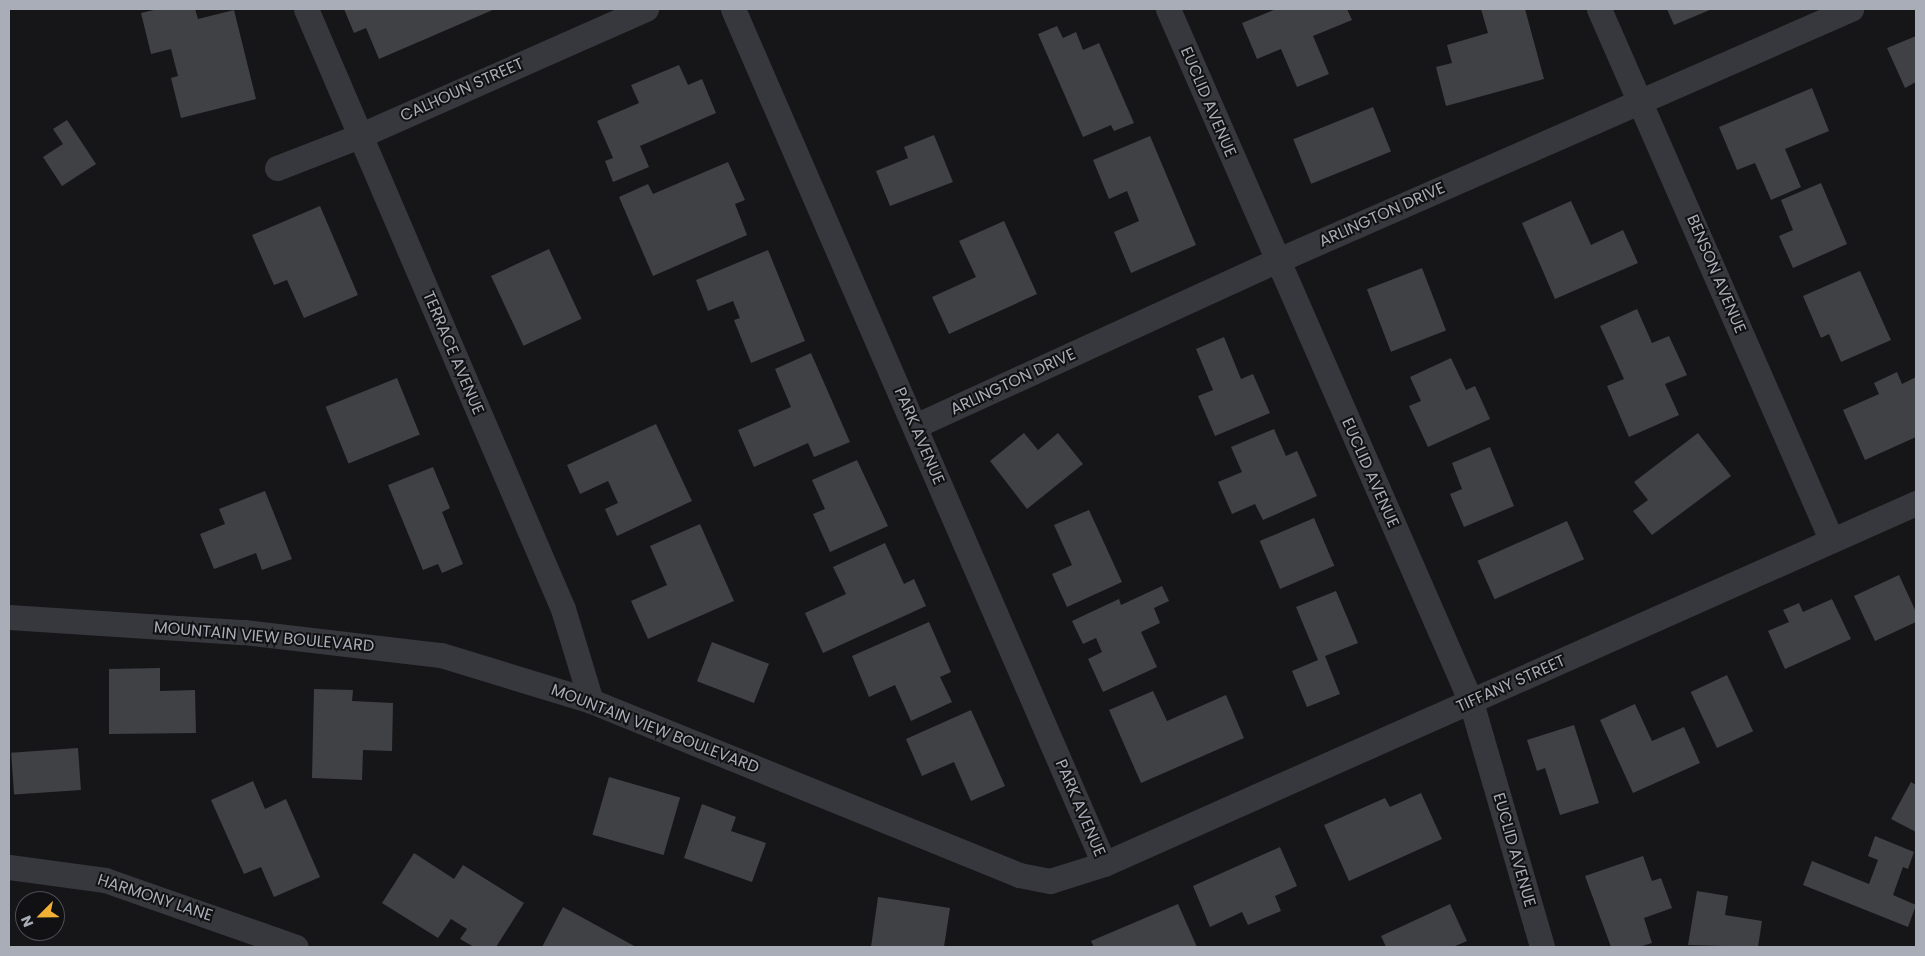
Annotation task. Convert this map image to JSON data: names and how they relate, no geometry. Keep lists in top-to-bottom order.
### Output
{
  "streets": {
    "street": [
      "CALHOUN STREET",
      "EUCLID AVENUE",
      "ARLINGTON DRIVE",
      "BENSON AVENUE",
      "TERRACE AVENUE",
      "PARK AVENUE",
      "MOUNTAIN VIEW BOULEVARD",
      "TIFFANY STREET",
      "HARMONY LANE"
    ]
  },
  "crossings": [
    ["CALHOUN STREET", "TERRACE AVENUE"],
    ["EUCLID AVENUE", "ARLINGTON DRIVE"],
    ["EUCLID AVENUE", "TIFFANY STREET"],
    ["ARLINGTON DRIVE", "BENSON AVENUE"],
    ["ARLINGTON DRIVE", "PARK AVENUE"],
    ["BENSON AVENUE", "TIFFANY STREET"],
    ["TERRACE AVENUE", "MOUNTAIN VIEW BOULEVARD"],
    ["PARK AVENUE", "MOUNTAIN VIEW BOULEVARD"],
    ["PARK AVENUE", "TIFFANY STREET"],
    ["MOUNTAIN VIEW BOULEVARD", "TIFFANY STREET"]
  ],
  "north": "bottom left"
}
